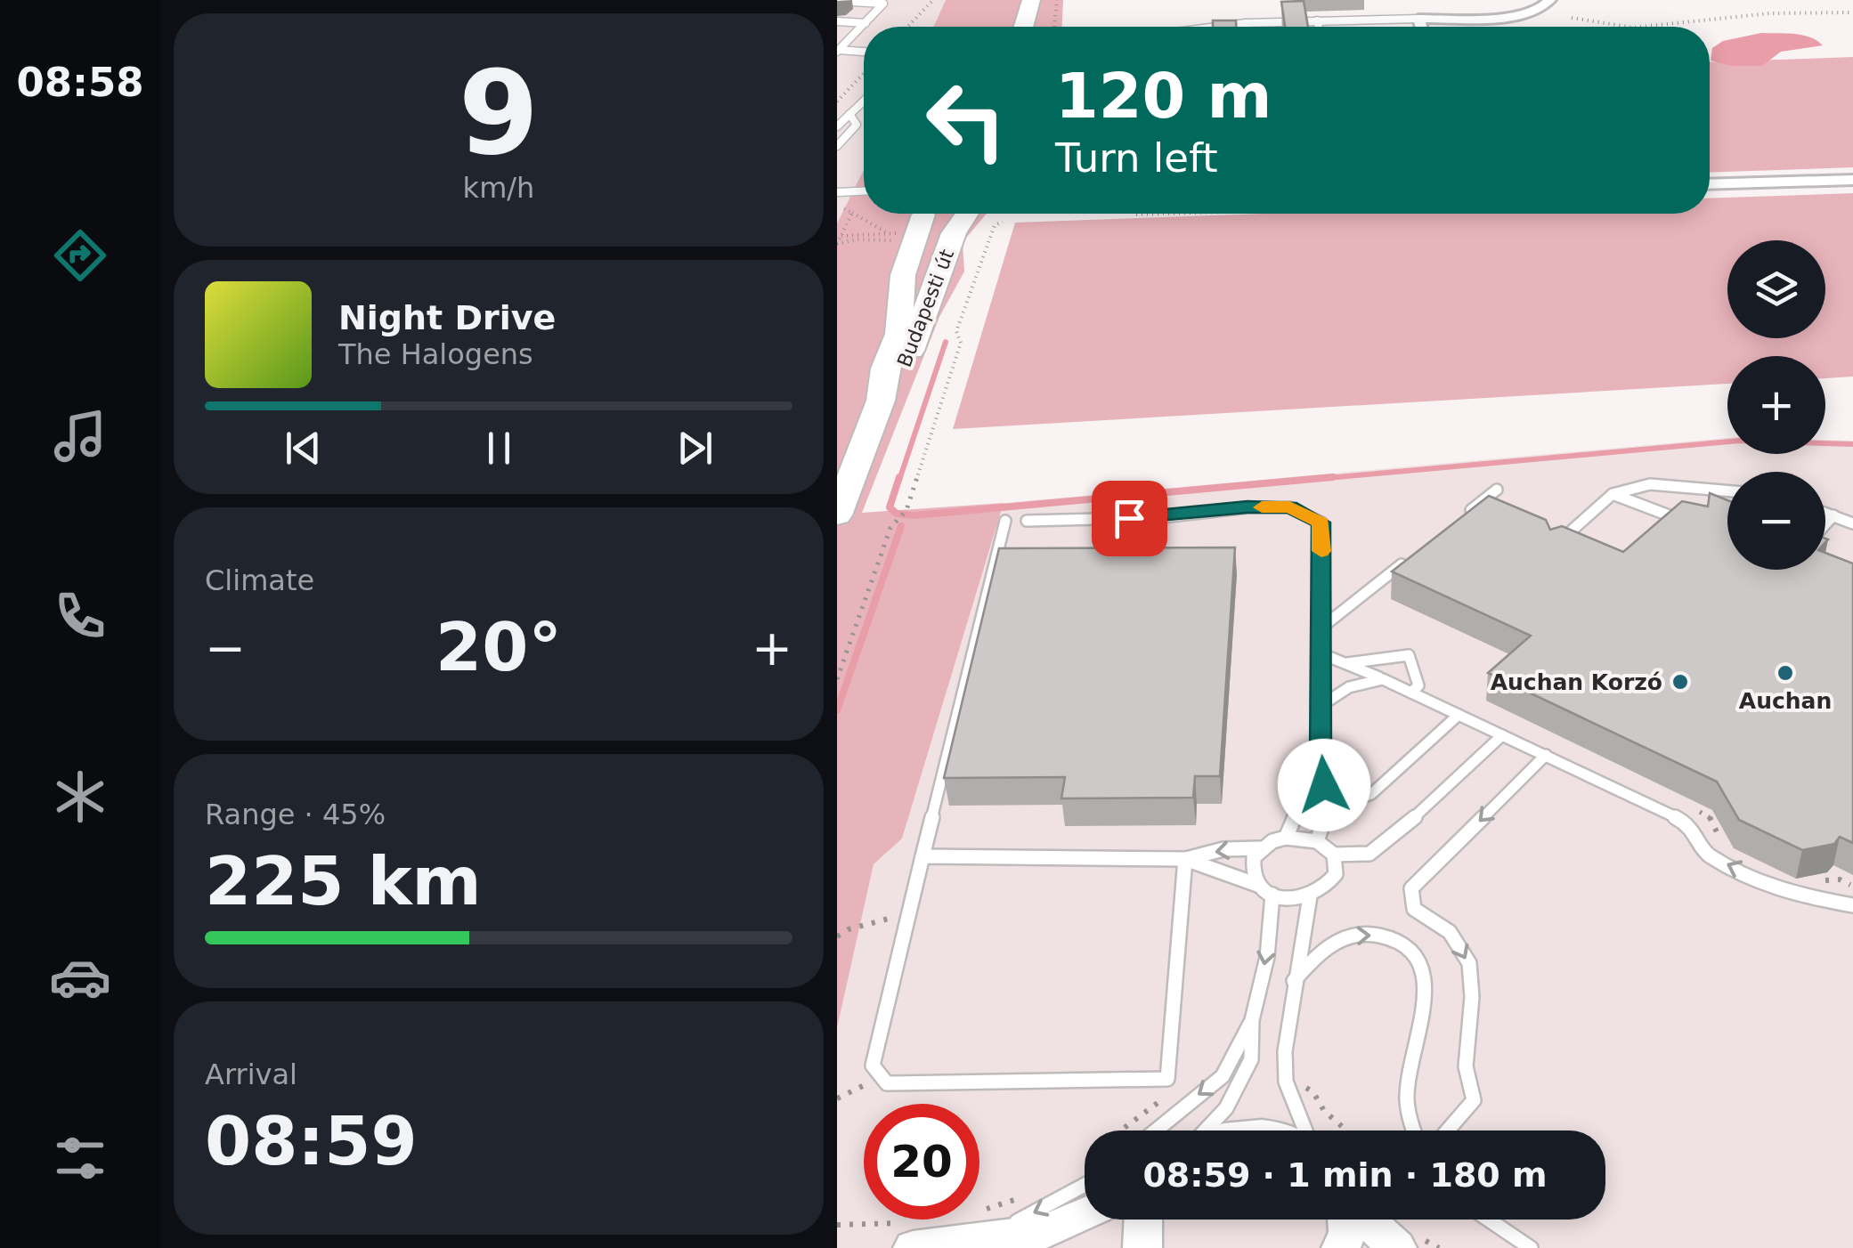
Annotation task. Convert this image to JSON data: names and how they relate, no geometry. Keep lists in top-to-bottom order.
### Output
{
  "streets": {
    "main road": ["Budapesti út"]
  },
  "places": ["Auchan", "Auchan Korzó"],
  "page": {
    "tabs": "08:58",
    "tile": [
      ["9", "km/h"],
      "Climate",
      ["Range · 45%", "225 km"],
      ["Arrival", "08:59"]
    ],
    "turn": ["120 m", "Turn left"],
    "map_buttons": ["+", "−"],
    "song": ["Night Drive", "The Halogens"],
    "heat": ["−", "20°", "+"],
    "limit": "20",
    "trip": "08:59 · 1 min · 180 m"
  }
}
